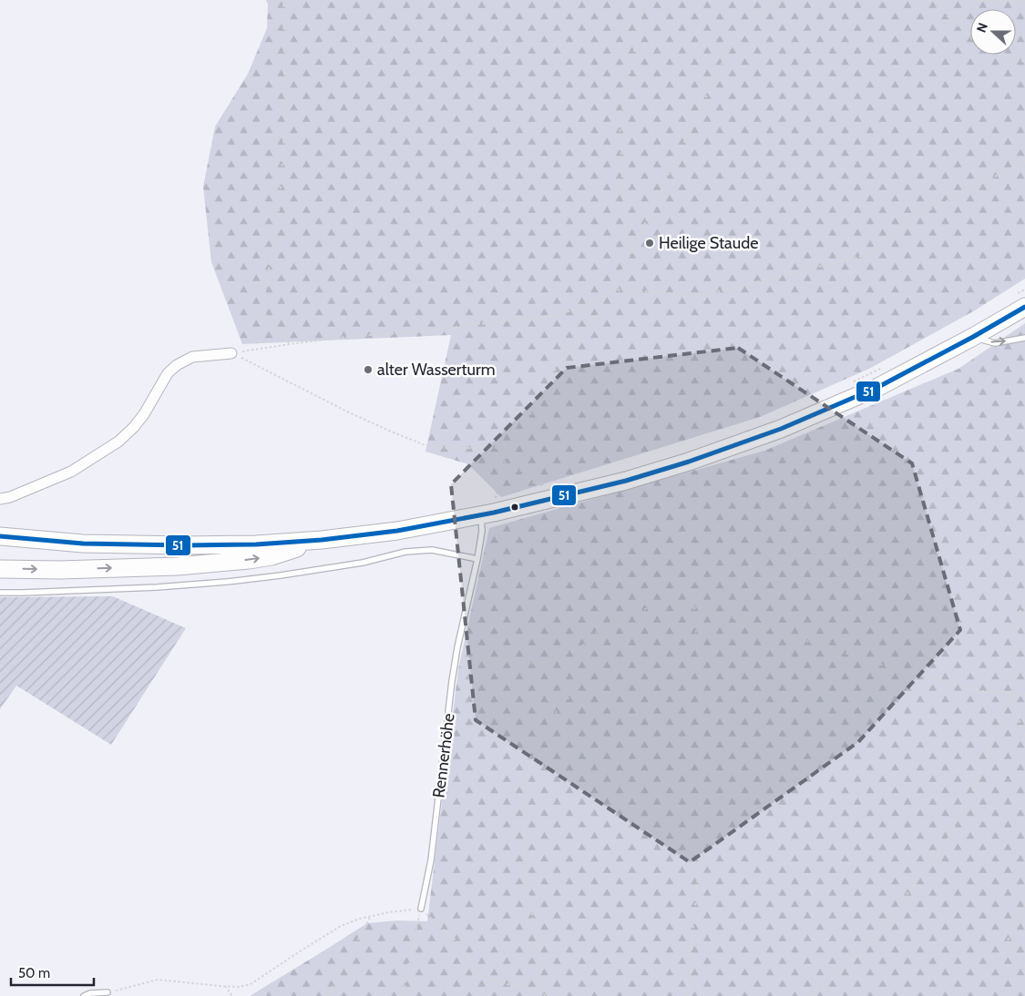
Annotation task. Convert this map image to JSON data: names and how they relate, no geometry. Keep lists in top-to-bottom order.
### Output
{
  "streets": {
    "lane": ["Rennerhöhe"]
  },
  "places": ["Heilige Staude", "alter Wasserturm"],
  "lines": ["transit line 51"],
  "scale_bar": "50 m",
  "north": "left"
}
